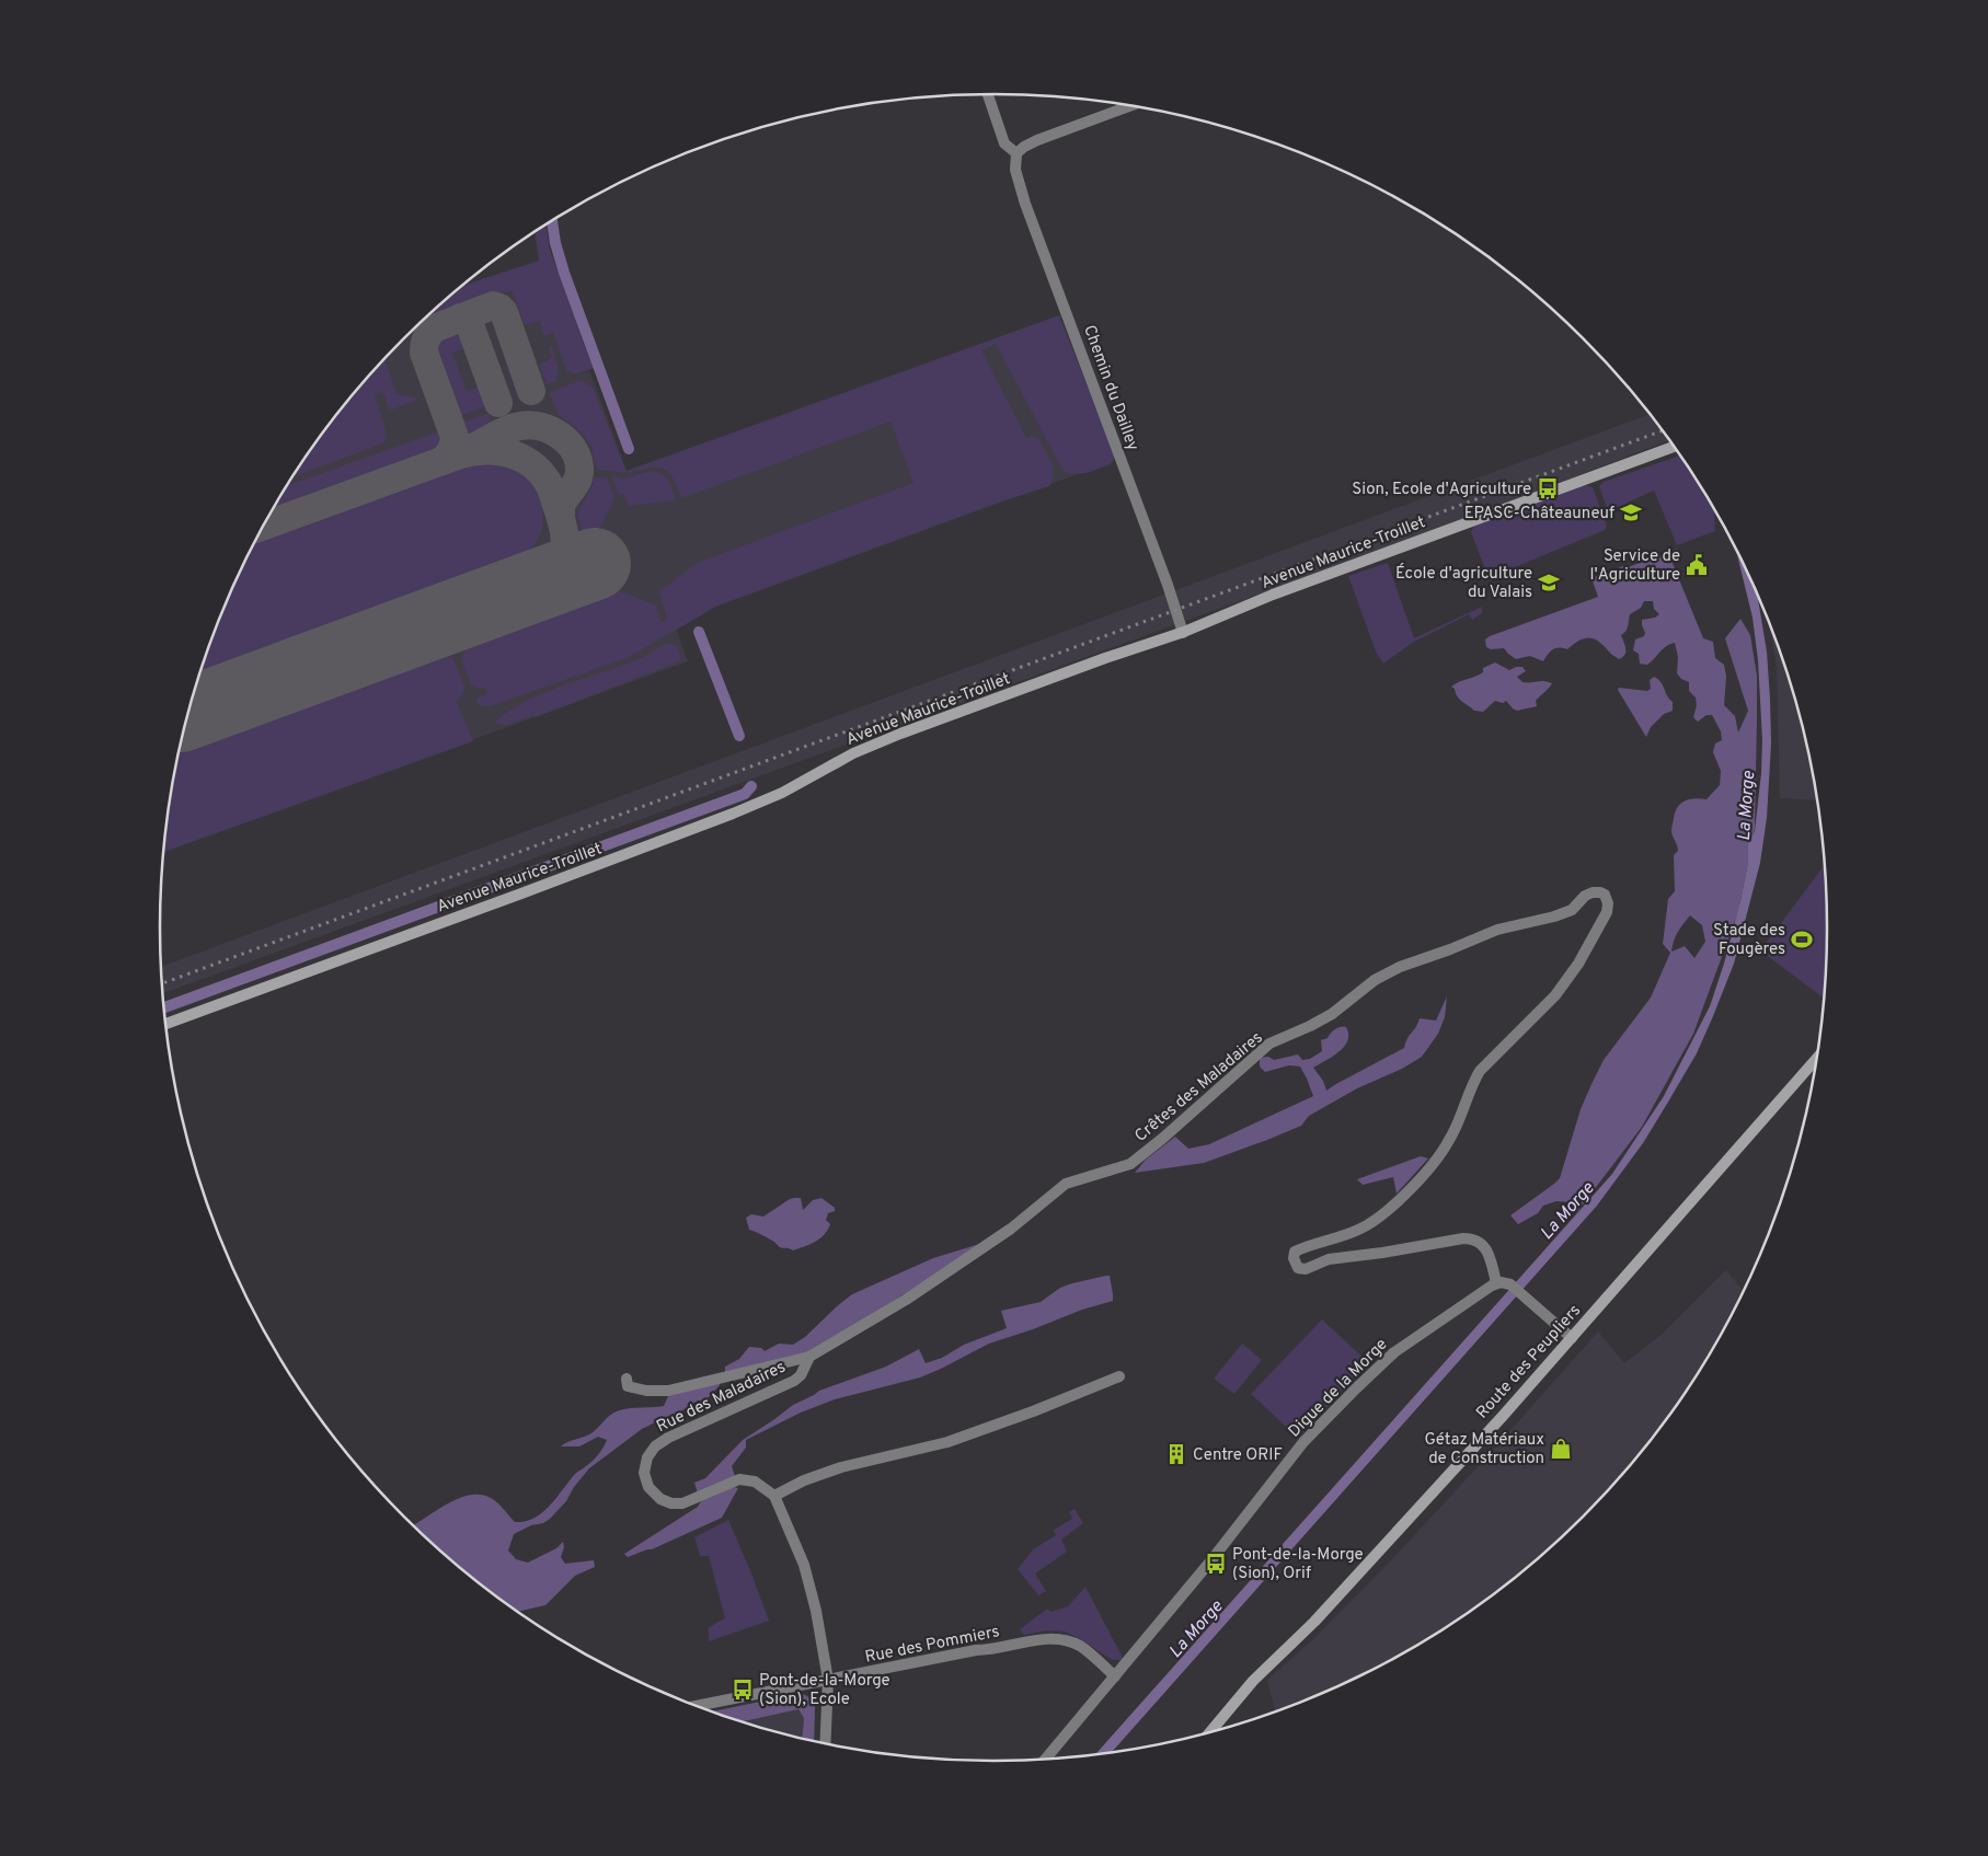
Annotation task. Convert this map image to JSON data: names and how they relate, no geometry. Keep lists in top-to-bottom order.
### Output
{
  "streets": {
    "street": [
      "Chemin du Dailley",
      "Avenue Maurice-Troillet",
      "Crêtes des Maladaires",
      "Route des Peupliers",
      "Digue de la Morge",
      "Rue des Maladaires",
      "Rue des Pommiers"
    ]
  },
  "crossings": [
    ["Chemin du Dailley", "Avenue Maurice-Troillet"],
    ["Crêtes des Maladaires", "Digue de la Morge"],
    ["Crêtes des Maladaires", "Rue des Maladaires"],
    ["Digue de la Morge", "Rue des Pommiers"]
  ],
  "water": ["La Morge"],
  "places": {
    "bus stop": ["Sion, Ecole d'Agriculture", "Pont-de-la-Morge (Sion), Orif", "Pont-de-la-Morge (Sion), Ecole"],
    "school or university": ["EPASC-Châteauneuf", "École d'agriculture du Valais"],
    "public building": ["Service de l'Agriculture"],
    "sports": ["Stade des Fougères"],
    "shop": ["Gétaz Matériaux de Construction"],
    "building": ["Centre ORIF"]
  }
}
